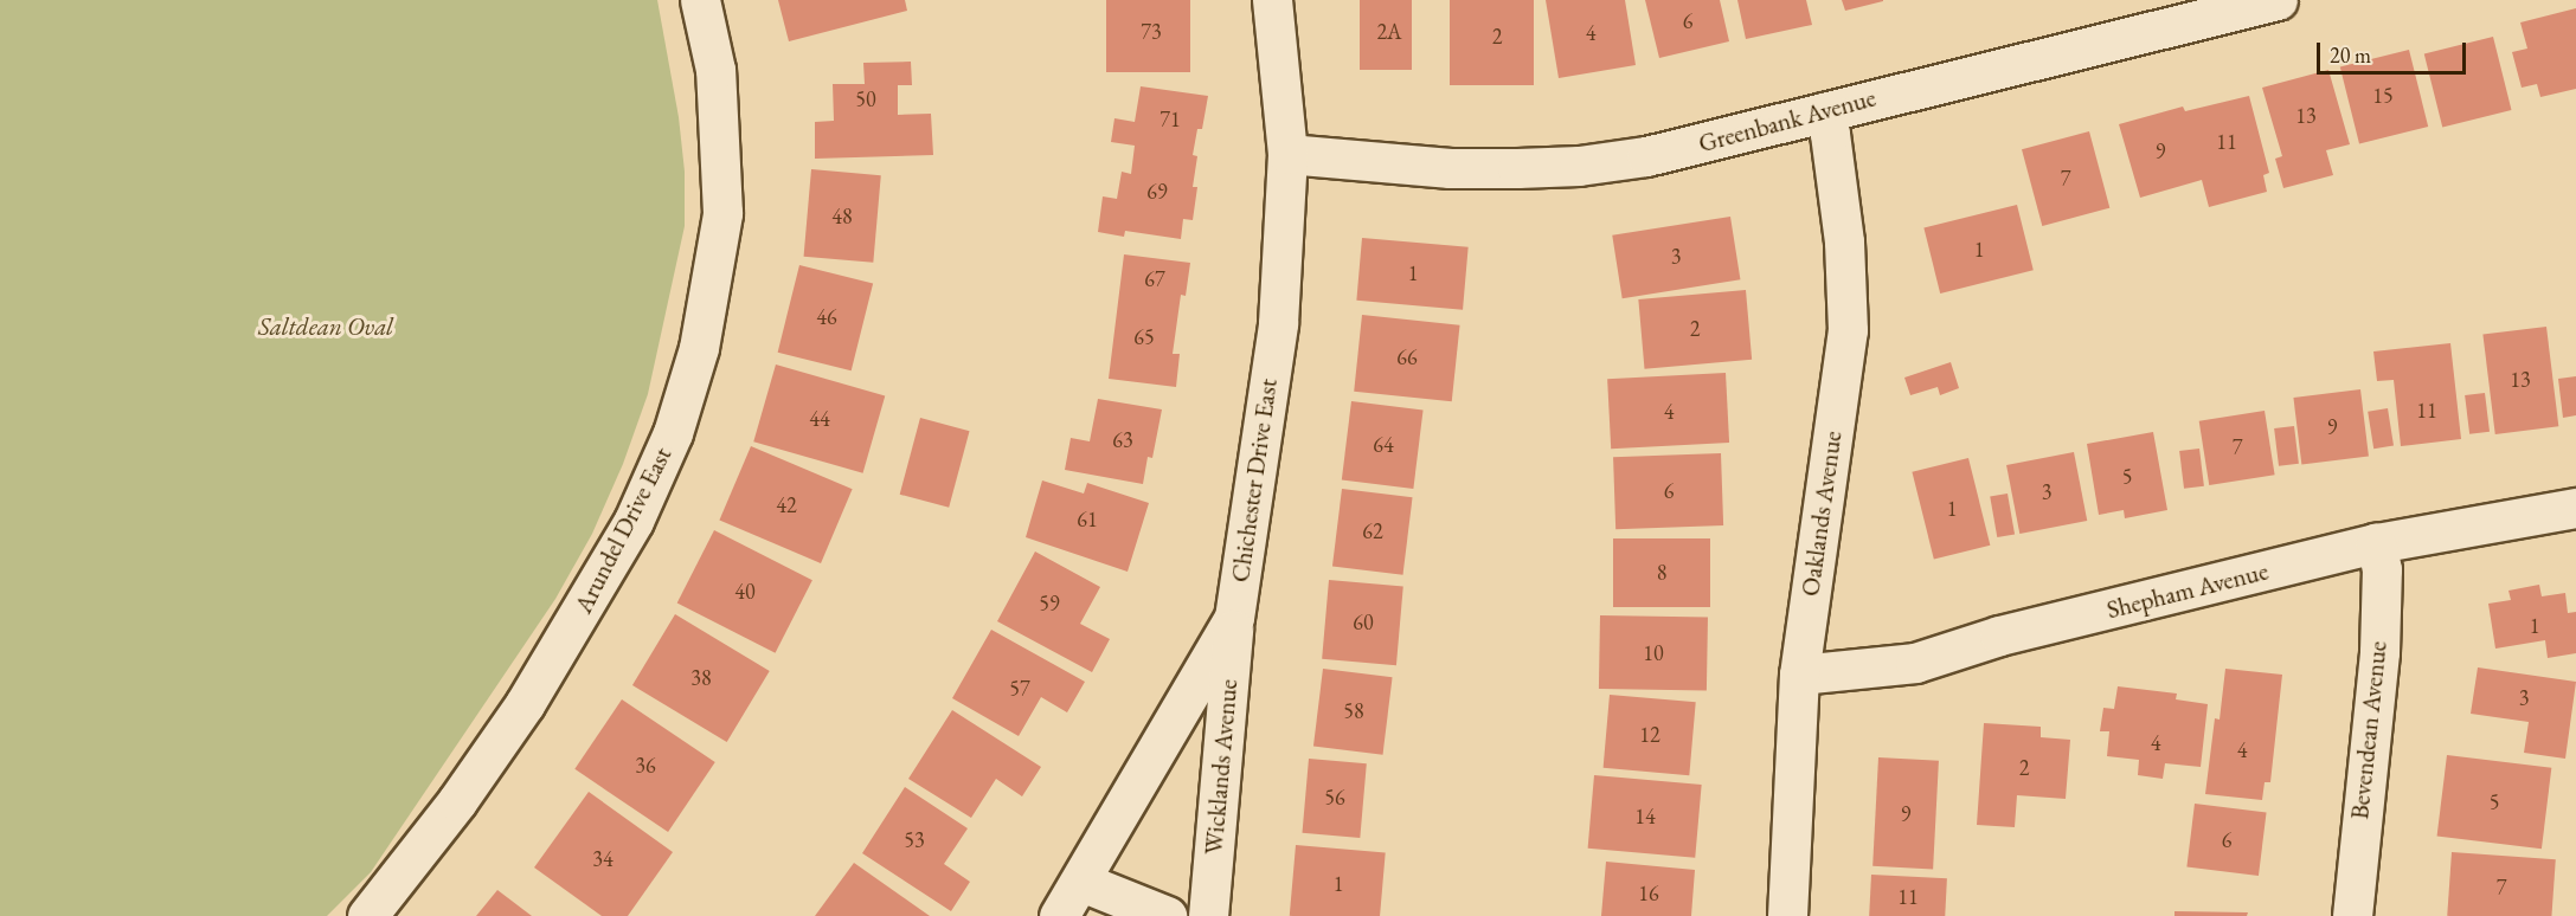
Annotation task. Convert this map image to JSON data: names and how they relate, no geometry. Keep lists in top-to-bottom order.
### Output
{
  "streets": {
    "street": [
      "Greenbank Avenue",
      "Chichester Drive East",
      "Oaklands Avenue",
      "Arundel Drive East",
      "Shepham Avenue",
      "Bevendean Avenue",
      "Wicklands Avenue"
    ]
  },
  "crossings": [
    ["Greenbank Avenue", "Chichester Drive East"],
    ["Greenbank Avenue", "Oaklands Avenue"],
    ["Chichester Drive East", "Wicklands Avenue"],
    ["Oaklands Avenue", "Shepham Avenue"],
    ["Shepham Avenue", "Bevendean Avenue"]
  ],
  "parks": ["Saltdean Oval"],
  "house_numbers": [
    "6",
    "73",
    "2A",
    "4",
    "2",
    "15",
    "50",
    "13",
    "71",
    "11",
    "9",
    "7",
    "69",
    "48",
    "1",
    "3",
    "1",
    "67",
    "46",
    "2",
    "65",
    "66",
    "13",
    "11",
    "4",
    "44",
    "9",
    "63",
    "64",
    "7",
    "5",
    "6",
    "3",
    "42",
    "1",
    "61",
    "62",
    "8",
    "40",
    "59",
    "60",
    "1",
    "10",
    "38",
    "57",
    "3",
    "58",
    "12",
    "4",
    "4",
    "36",
    "2",
    "56",
    "5",
    "9",
    "14",
    "53",
    "6",
    "34",
    "1",
    "7",
    "16",
    "11"
  ],
  "scale_bar": "20 m"
}
